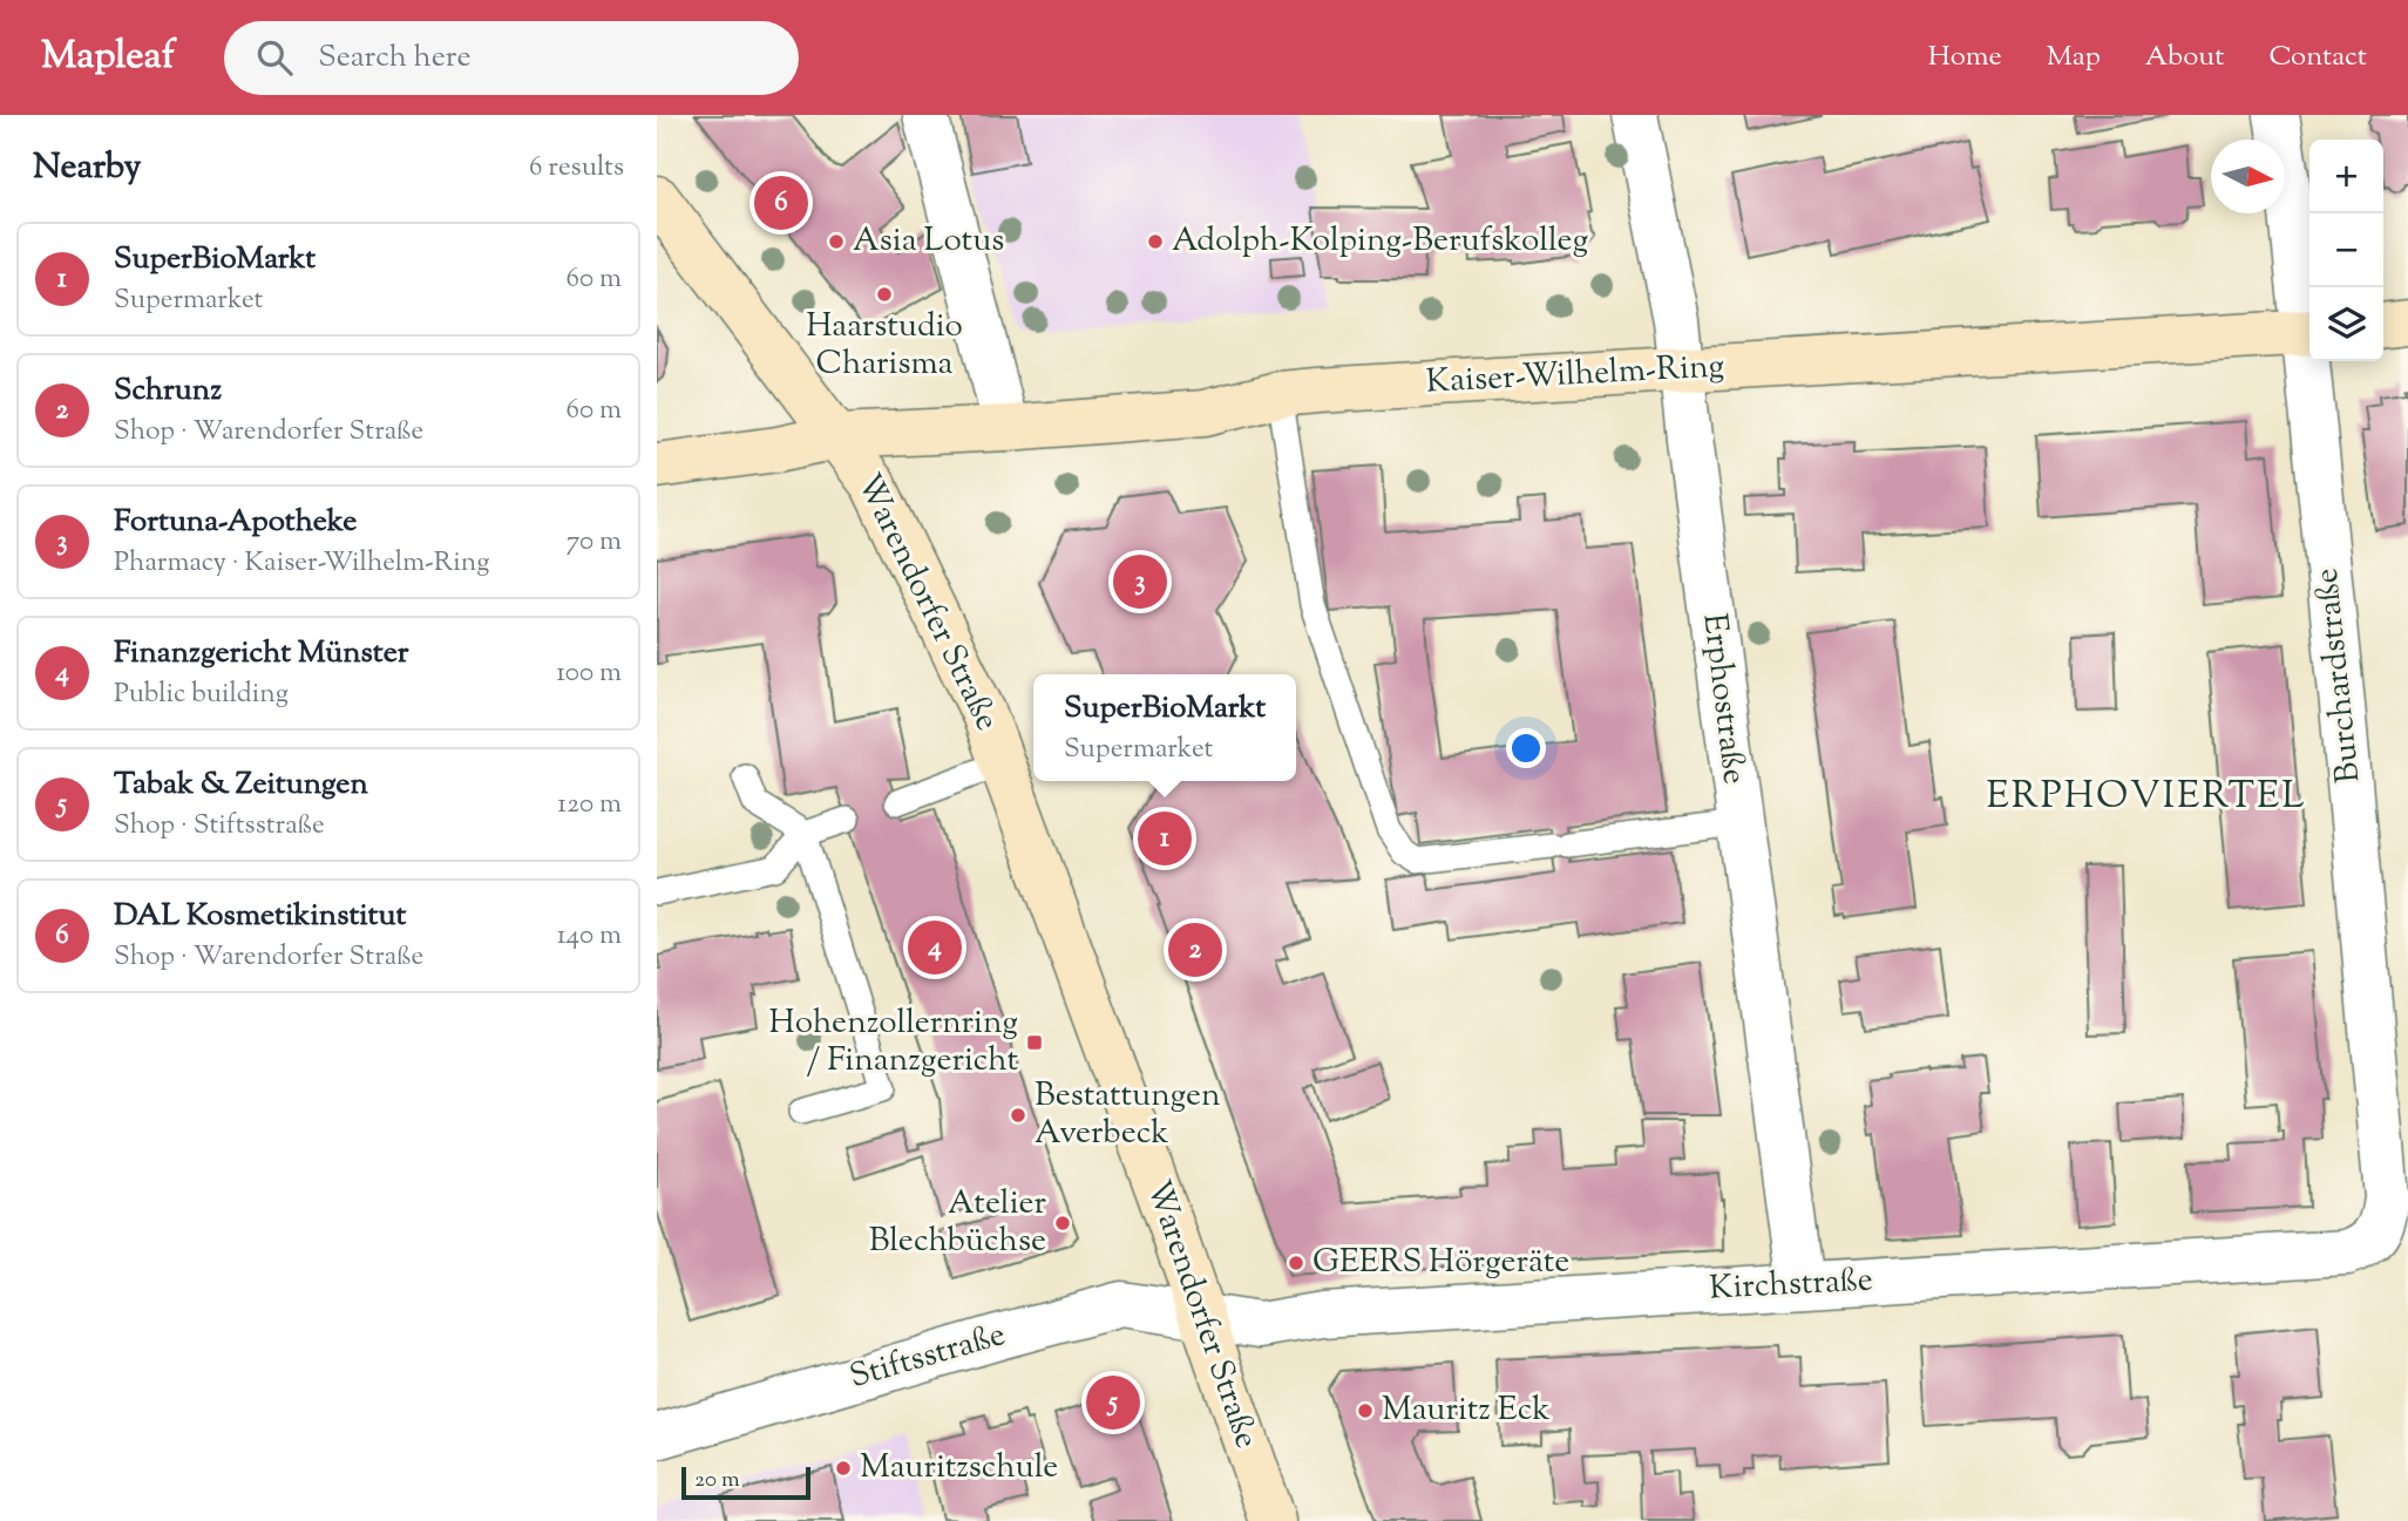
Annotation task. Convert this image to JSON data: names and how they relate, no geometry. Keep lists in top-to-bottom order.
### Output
{
  "streets": {
    "main road": ["Kaiser-Wilhelm-Ring", "Warendorfer Straße"],
    "street": [
      "Burchardstraße",
      "Erphostraße",
      "Kirchstraße",
      "Stiftsstraße"
    ]
  },
  "crossings": [
    ["Kaiser-Wilhelm-Ring", "Warendorfer Straße"],
    ["Kaiser-Wilhelm-Ring", "Burchardstraße"],
    ["Kaiser-Wilhelm-Ring", "Erphostraße"],
    ["Warendorfer Straße", "Kirchstraße"],
    ["Warendorfer Straße", "Stiftsstraße"],
    ["Burchardstraße", "Kirchstraße"],
    ["Erphostraße", "Kirchstraße"],
    ["Kirchstraße", "Stiftsstraße"]
  ],
  "districts": ["ERPHOVIERTEL"],
  "places": {
    "other": [
      "Asia Lotus",
      "Adolph-Kolping-Berufskolleg",
      "Haarstudio Charisma",
      "Bestattungen Averbeck",
      "Atelier Blechbüchse",
      "GEERS Hörgeräte",
      "Mauritz Eck",
      "Mauritzschule"
    ],
    "transit": ["Hohenzollernring / Finanzgericht"]
  },
  "scale_bar": "20 m",
  "north": "right",
  "page": {
    "header": "Mapleaf",
    "search": "Search here",
    "nav": [
      "Home",
      "Map",
      "About",
      "Contact"
    ],
    "heading": ["Nearby", "6 results"],
    "map_buttons": ["+", "−"],
    "pins": [
      "6",
      "3",
      "1",
      "4",
      "2",
      "5"
    ],
    "list": [
      {
        "mark": "1",
        "name": "SuperBioMarkt",
        "note": "Supermarket",
        "value": "60 m"
      },
      {
        "mark": "2",
        "name": "Schrunz",
        "note": "Shop · Warendorfer Straße",
        "value": "60 m"
      },
      {
        "mark": "3",
        "name": "Fortuna-Apotheke",
        "note": "Pharmacy · Kaiser-Wilhelm-Ring",
        "value": "70 m"
      },
      {
        "mark": "4",
        "name": "Finanzgericht Münster",
        "note": "Public building",
        "value": "100 m"
      },
      {
        "mark": "5",
        "name": "Tabak & Zeitungen",
        "note": "Shop · Stiftsstraße",
        "value": "120 m"
      },
      {
        "mark": "6",
        "name": "DAL Kosmetikinstitut",
        "note": "Shop · Warendorfer Straße",
        "value": "140 m"
      }
    ],
    "popup": ["SuperBioMarkt", "Supermarket"],
    "scale": "20 m"
  }
}
